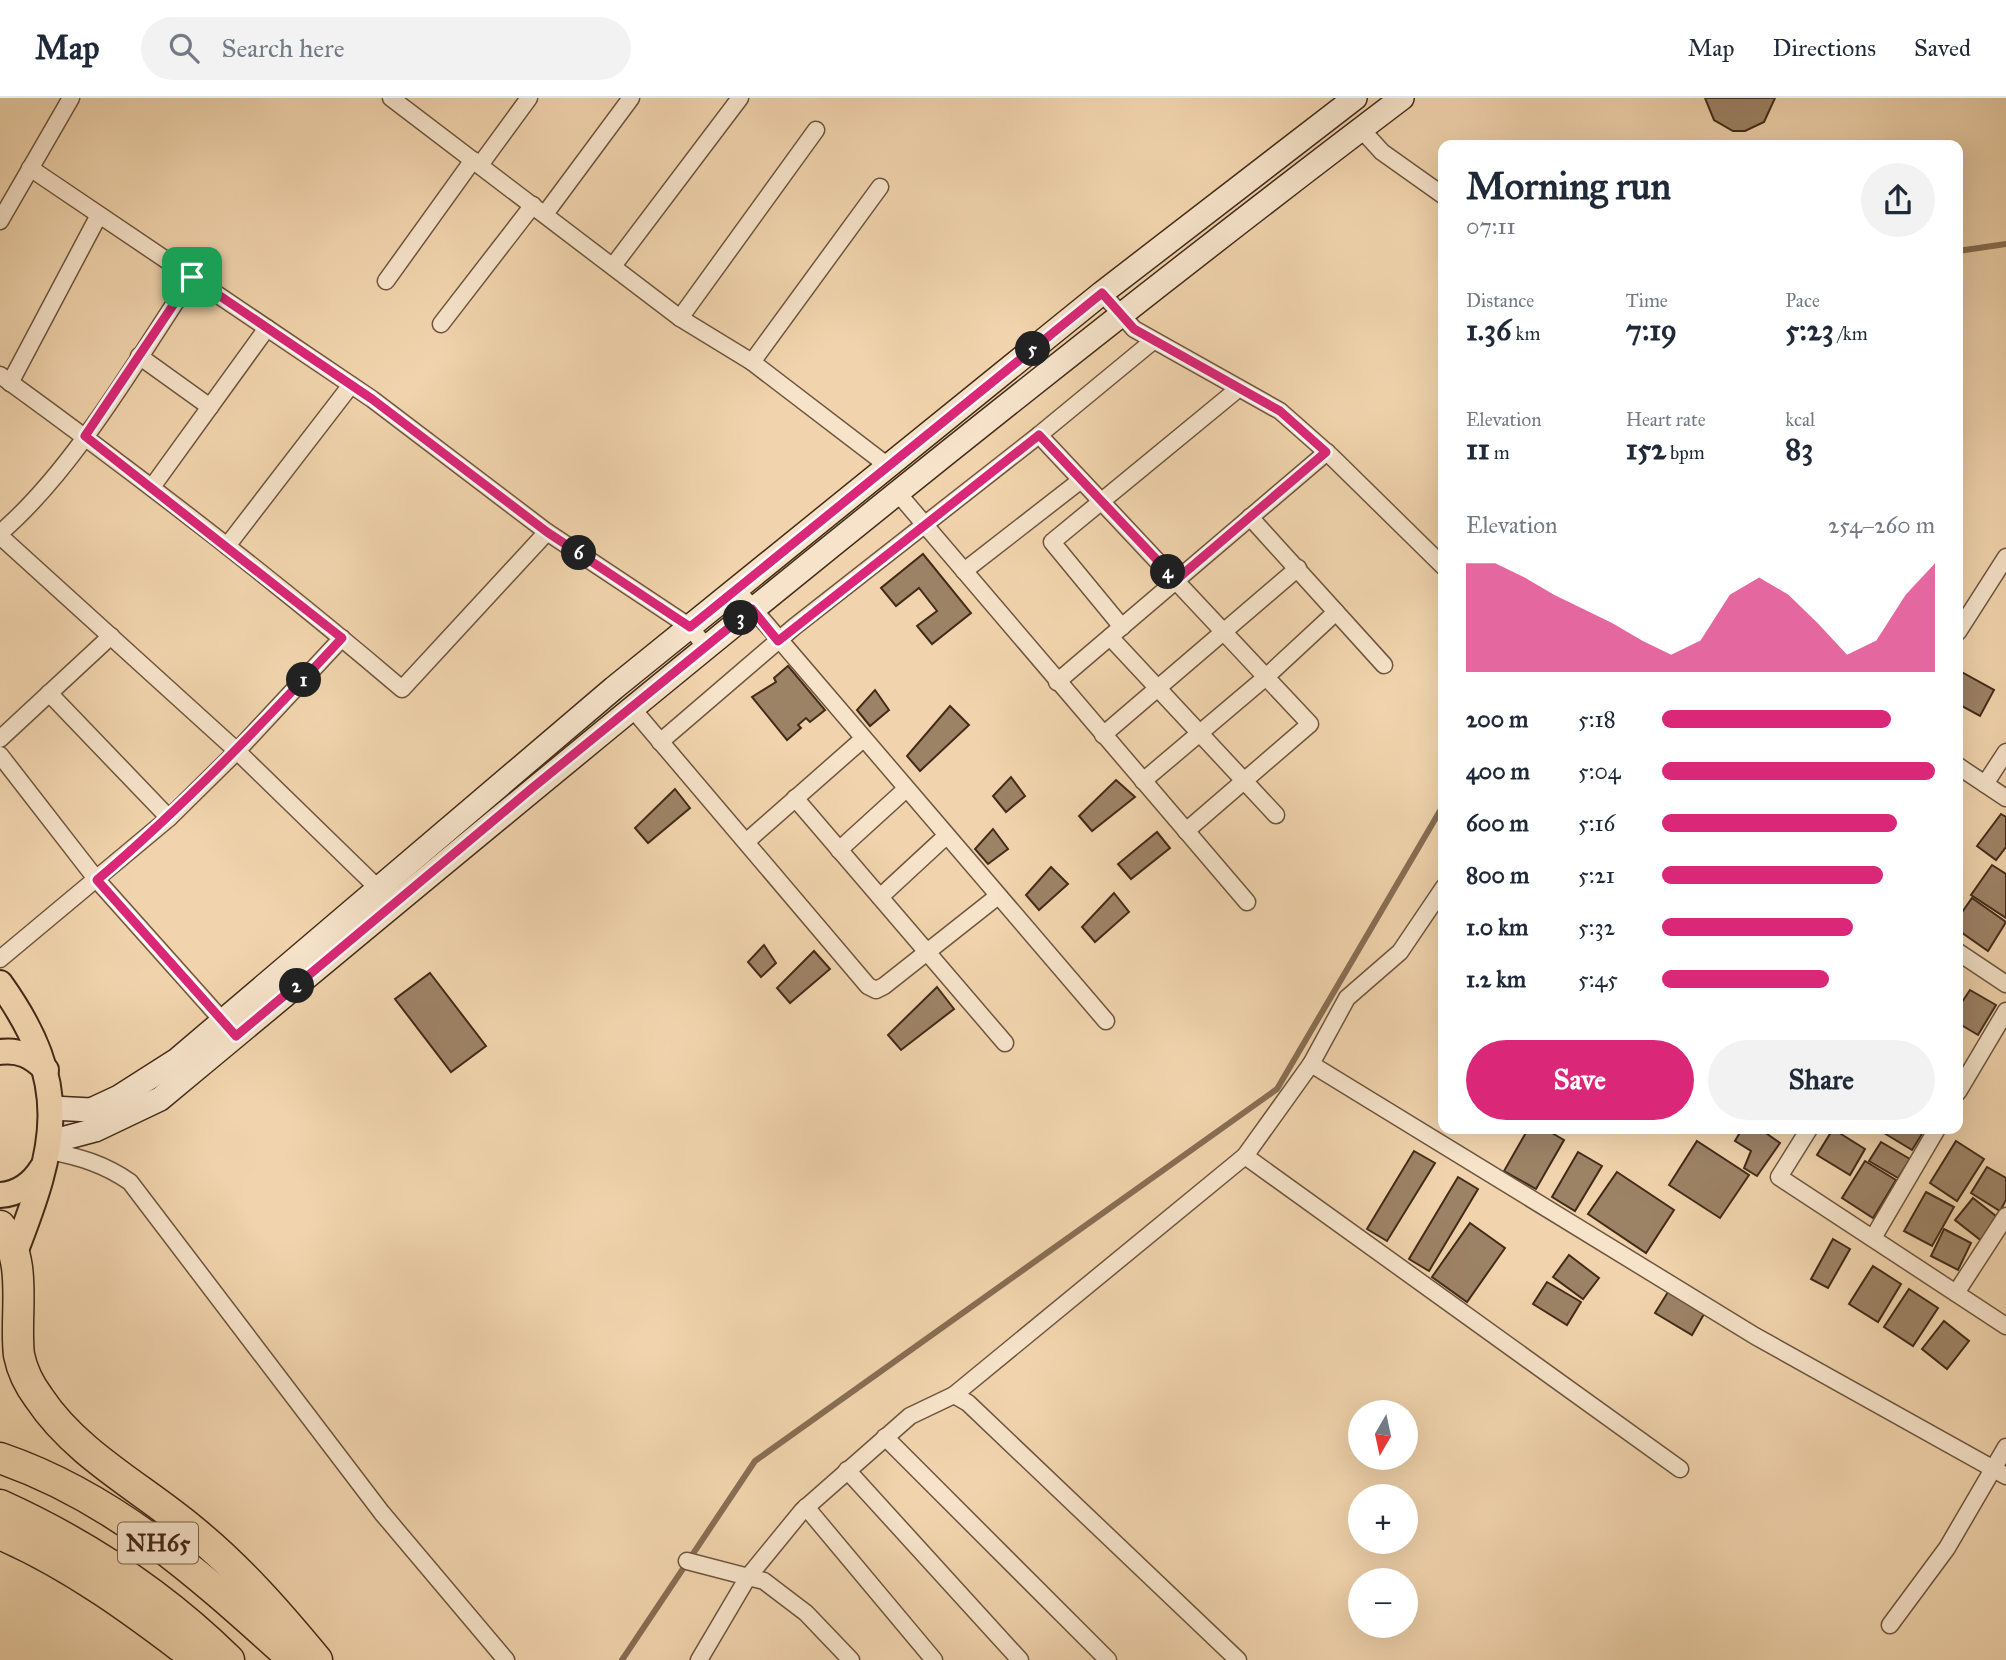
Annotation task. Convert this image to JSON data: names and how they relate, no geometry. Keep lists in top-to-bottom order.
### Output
{
  "streets": {
    "highway": ["NH65"]
  },
  "north": "bottom",
  "page": {
    "header": "Map",
    "search": "Search here",
    "nav": ["Map", "Directions", "Saved"],
    "heading": ["Morning run", "07:11"],
    "stats": [
      ["Distance", "1.36 km"],
      ["Time", "7:19"],
      ["Pace", "5:23 /km"],
      ["Elevation", "11 m"],
      ["Heart rate", "152 bpm"],
      ["kcal", "83"]
    ],
    "pins": [
      "5",
      "6",
      "4",
      "3",
      "1",
      "2"
    ],
    "chart": ["Elevation", "254–260 m"],
    "list": [
      {
        "name": "200 m",
        "note": "5:18"
      },
      {
        "name": "400 m",
        "note": "5:04"
      },
      {
        "name": "600 m",
        "note": "5:16"
      },
      {
        "name": "800 m",
        "note": "5:21"
      },
      {
        "name": "1.0 km",
        "note": "5:32"
      },
      {
        "name": "1.2 km",
        "note": "5:45"
      }
    ],
    "buttons": ["Save", "Share"],
    "map_buttons": ["+", "−"]
  }
}
